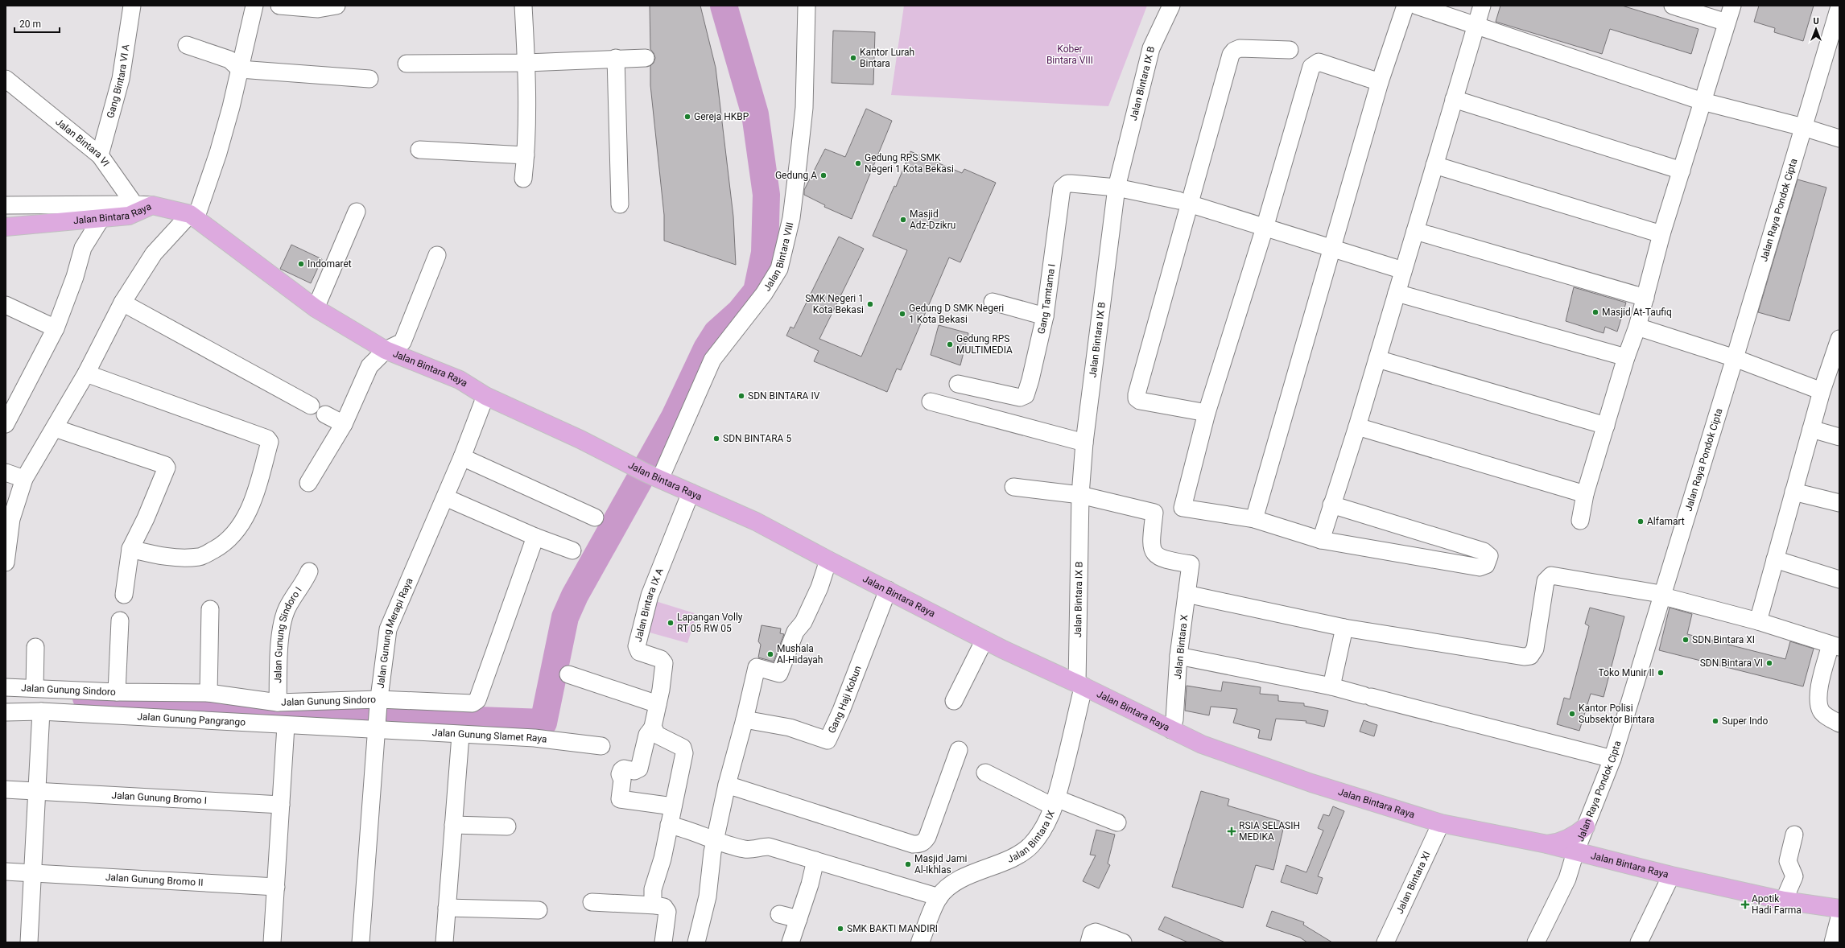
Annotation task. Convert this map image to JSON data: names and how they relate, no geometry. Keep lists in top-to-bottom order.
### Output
{
  "streets": {
    "main road": ["Jalan Bintara Raya"],
    "street": [
      "Gang Bintara VI A",
      "Jalan Bintara IX B",
      "Jalan Bintara VI",
      "Jalan Raya Pondok Cipta",
      "Jalan Bintara VIII",
      "Gang Tamtama I",
      "Jalan Bintara IX A",
      "Jalan Gunung Merapi Raya",
      "Jalan Gunung Sindoro I",
      "Jalan Bintara X",
      "Jalan Gunung Sindoro",
      "Gang Haji Kobun",
      "Jalan Gunung Pangrango",
      "Jalan Gunung Slamet Raya",
      "Jalan Gunung Bromo I",
      "Jalan Bintara IX",
      "Jalan Gunung Bromo II",
      "Jalan Bintara XI"
    ]
  },
  "crossings": [
    ["Gang Bintara VI A", "Jalan Bintara VI"],
    ["Jalan Bintara IX B", "Jalan Bintara Raya"],
    ["Jalan Bintara IX B", "Gang Tamtama I"],
    ["Jalan Bintara IX B", "Jalan Bintara X"],
    ["Jalan Bintara IX B", "Jalan Bintara IX"],
    ["Jalan Raya Pondok Cipta", "Jalan Bintara Raya"],
    ["Jalan Bintara Raya", "Jalan Bintara VIII"],
    ["Jalan Bintara Raya", "Jalan Bintara IX A"],
    ["Jalan Bintara Raya", "Jalan Gunung Merapi Raya"],
    ["Jalan Bintara Raya", "Jalan Bintara X"],
    ["Jalan Bintara Raya", "Gang Haji Kobun"],
    ["Jalan Bintara Raya", "Jalan Bintara IX"],
    ["Jalan Bintara Raya", "Jalan Bintara XI"],
    ["Jalan Gunung Merapi Raya", "Jalan Gunung Sindoro"],
    ["Jalan Gunung Merapi Raya", "Jalan Gunung Pangrango"],
    ["Jalan Gunung Merapi Raya", "Jalan Gunung Slamet Raya"],
    ["Jalan Gunung Sindoro I", "Jalan Gunung Sindoro"],
    ["Jalan Gunung Pangrango", "Jalan Gunung Slamet Raya"]
  ],
  "parks": ["Kober Bintara VIII"],
  "places": {
    "other": [
      "Kantor Lurah Bintara",
      "Gereja HKBP",
      "Gedung RPS SMK Negeri 1 Kota Bekasi",
      "Gedung A",
      "Masjid Adz-Dzikru",
      "Indomaret",
      "SMK Negeri 1 Kota Bekasi",
      "Masjid At-Taufiq",
      "Gedung D SMK Negeri 1 Kota Bekasi",
      "Gedung RPS MULTIMEDIA",
      "SDN BINTARA IV",
      "SDN BINTARA 5",
      "Alfamart",
      "Lapangan Volly RT 05 RW 05",
      "SDN Bintara XI",
      "Mushala Al-Hidayah",
      "SDN Bintara VI",
      "Toko Munir II",
      "Kantor Polisi Subsektor Bintara",
      "Super Indo",
      "Masjid Jami Al-Ikhlas",
      "SMK BAKTI MANDIRI"
    ],
    "health": ["RSIA SELASIH MEDIKA", "Apotik Hadi Farma"]
  },
  "scale_bar": "20 m",
  "north": "top"
}
